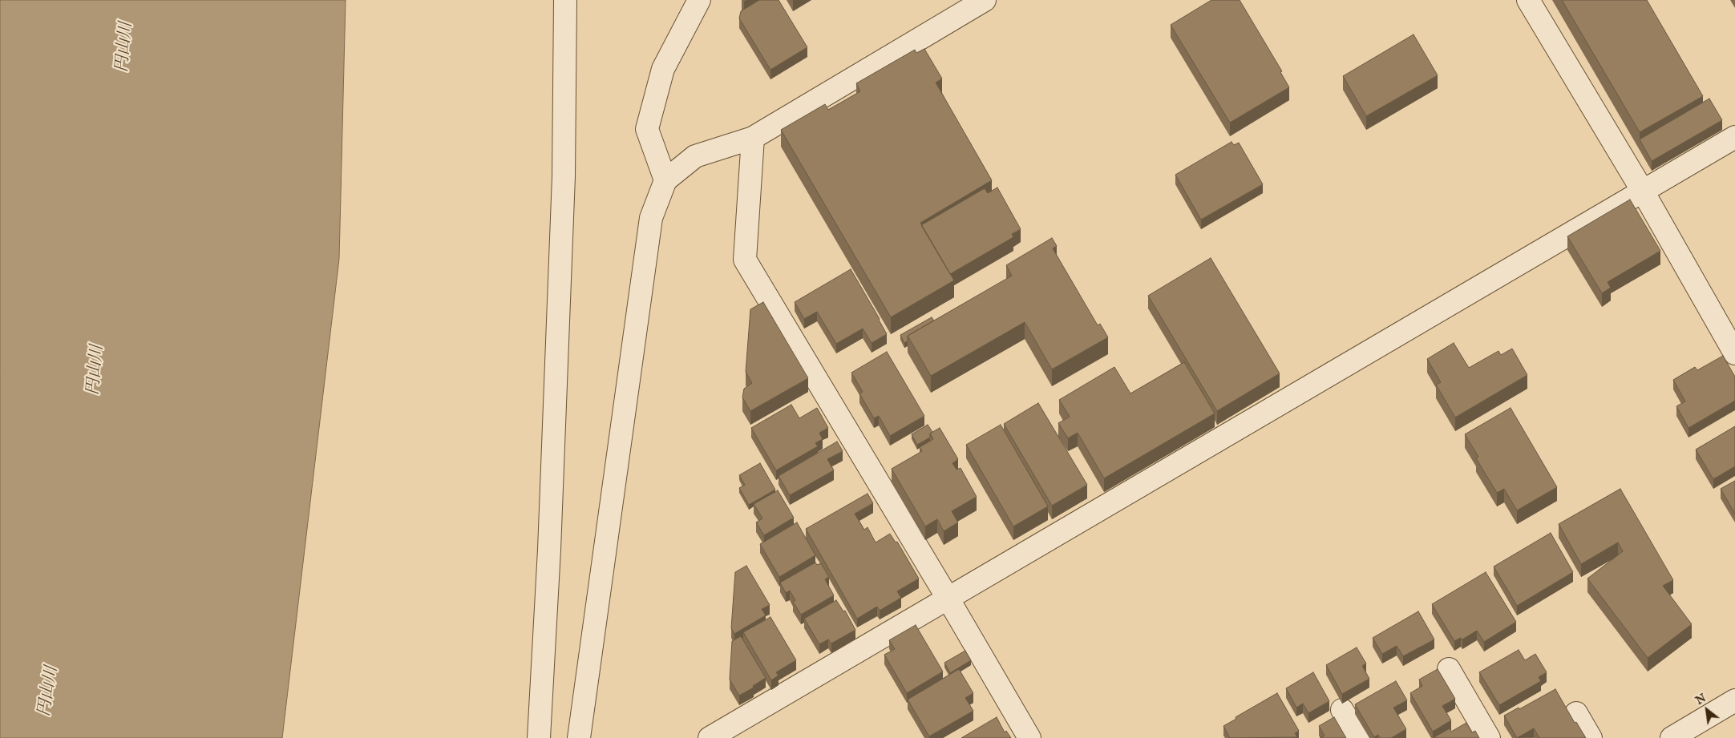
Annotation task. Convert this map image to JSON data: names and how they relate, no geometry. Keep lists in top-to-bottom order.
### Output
{
  "water": ["円山川"],
  "north": "top left"
}
